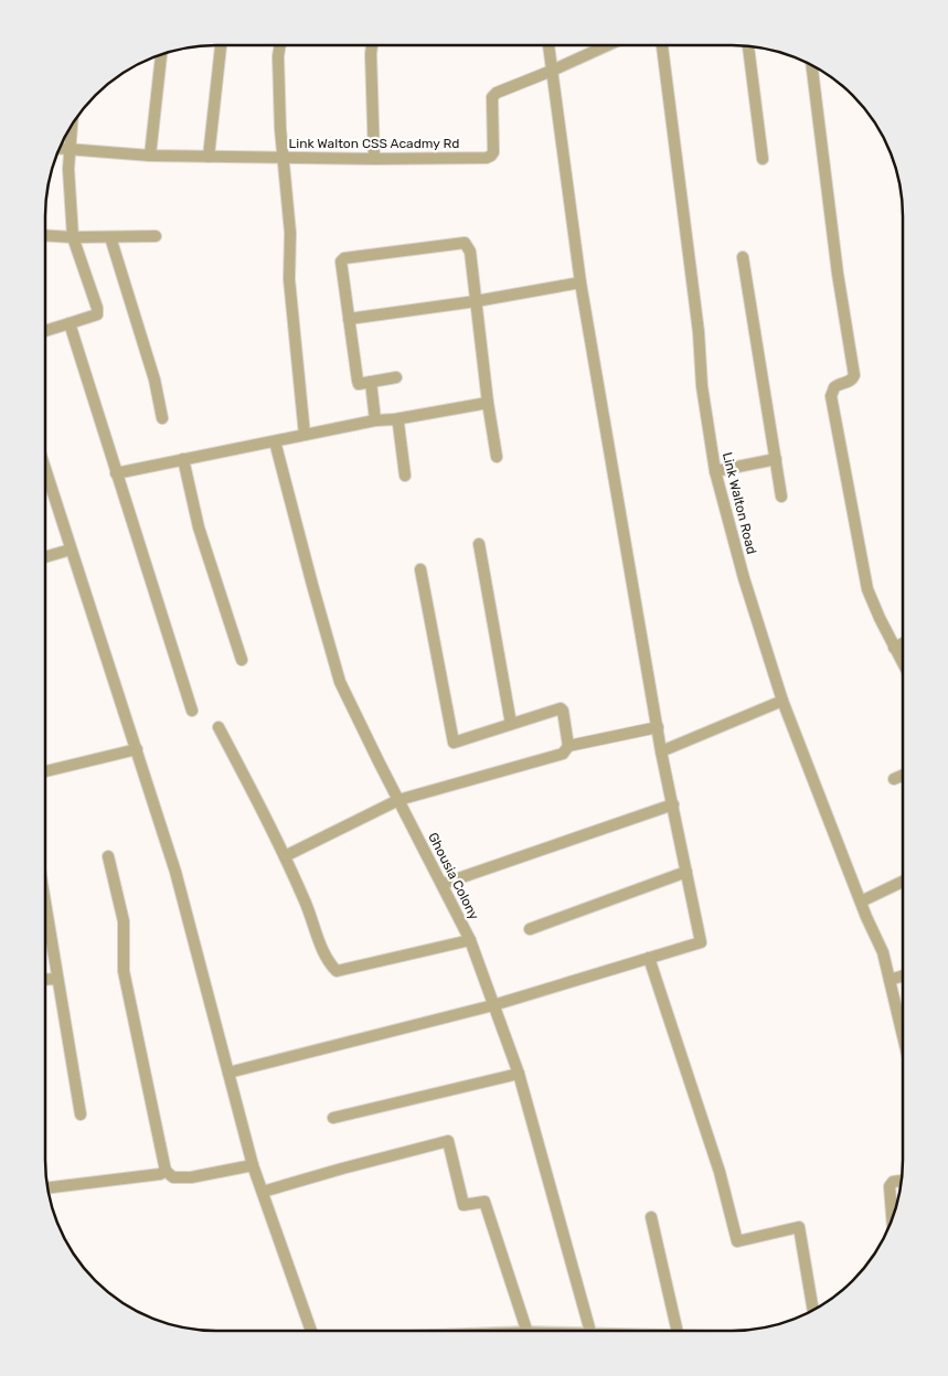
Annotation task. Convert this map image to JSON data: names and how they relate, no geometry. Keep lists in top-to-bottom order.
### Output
{
  "streets": {
    "street": ["Link Walton CSS Acadmy Rd", "Link Walton Road", "Ghousia Colony"]
  }
}
